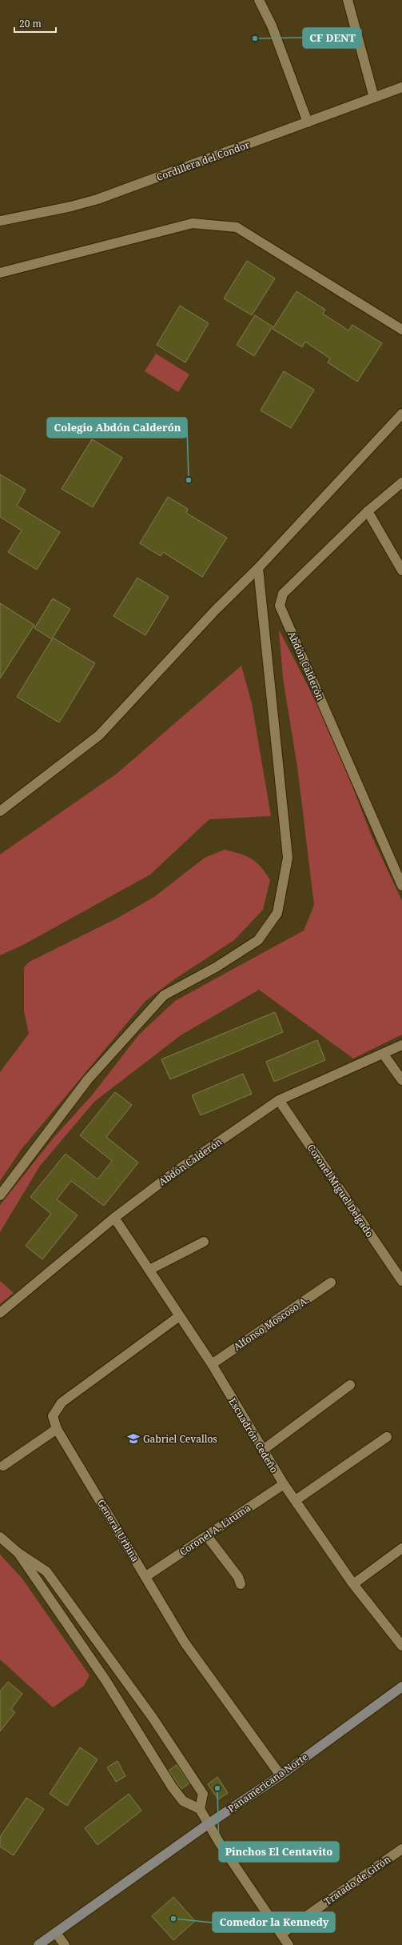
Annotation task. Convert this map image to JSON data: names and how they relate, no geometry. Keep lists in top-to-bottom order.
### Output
{
  "streets": {
    "main road": ["Panamericana Norte"],
    "street": [
      "Cordillera del Condor",
      "Abdón Calderón",
      "Coronel Miguel Delgado",
      "Alfonso Moscoso A.",
      "Escuadrón Cedeño",
      "Coronel A. Lituma",
      "General Urbina",
      "Tratado de Girón"
    ]
  },
  "crossings": [
    ["Abdón Calderón", "Coronel Miguel Delgado"],
    ["Abdón Calderón", "Escuadrón Cedeño"],
    ["Alfonso Moscoso A.", "Escuadrón Cedeño"],
    ["Escuadrón Cedeño", "Coronel A. Lituma"],
    ["Escuadrón Cedeño", "General Urbina"],
    ["Coronel A. Lituma", "General Urbina"],
    ["General Urbina", "Panamericana Norte"]
  ],
  "places": {
    "other": [
      "CF DENT",
      "Colegio Abdón Calderón",
      "Pinchos El Centavito",
      "Comedor la Kennedy"
    ],
    "school or university": ["Gabriel Cevallos"]
  },
  "scale_bar": "20 m"
}
